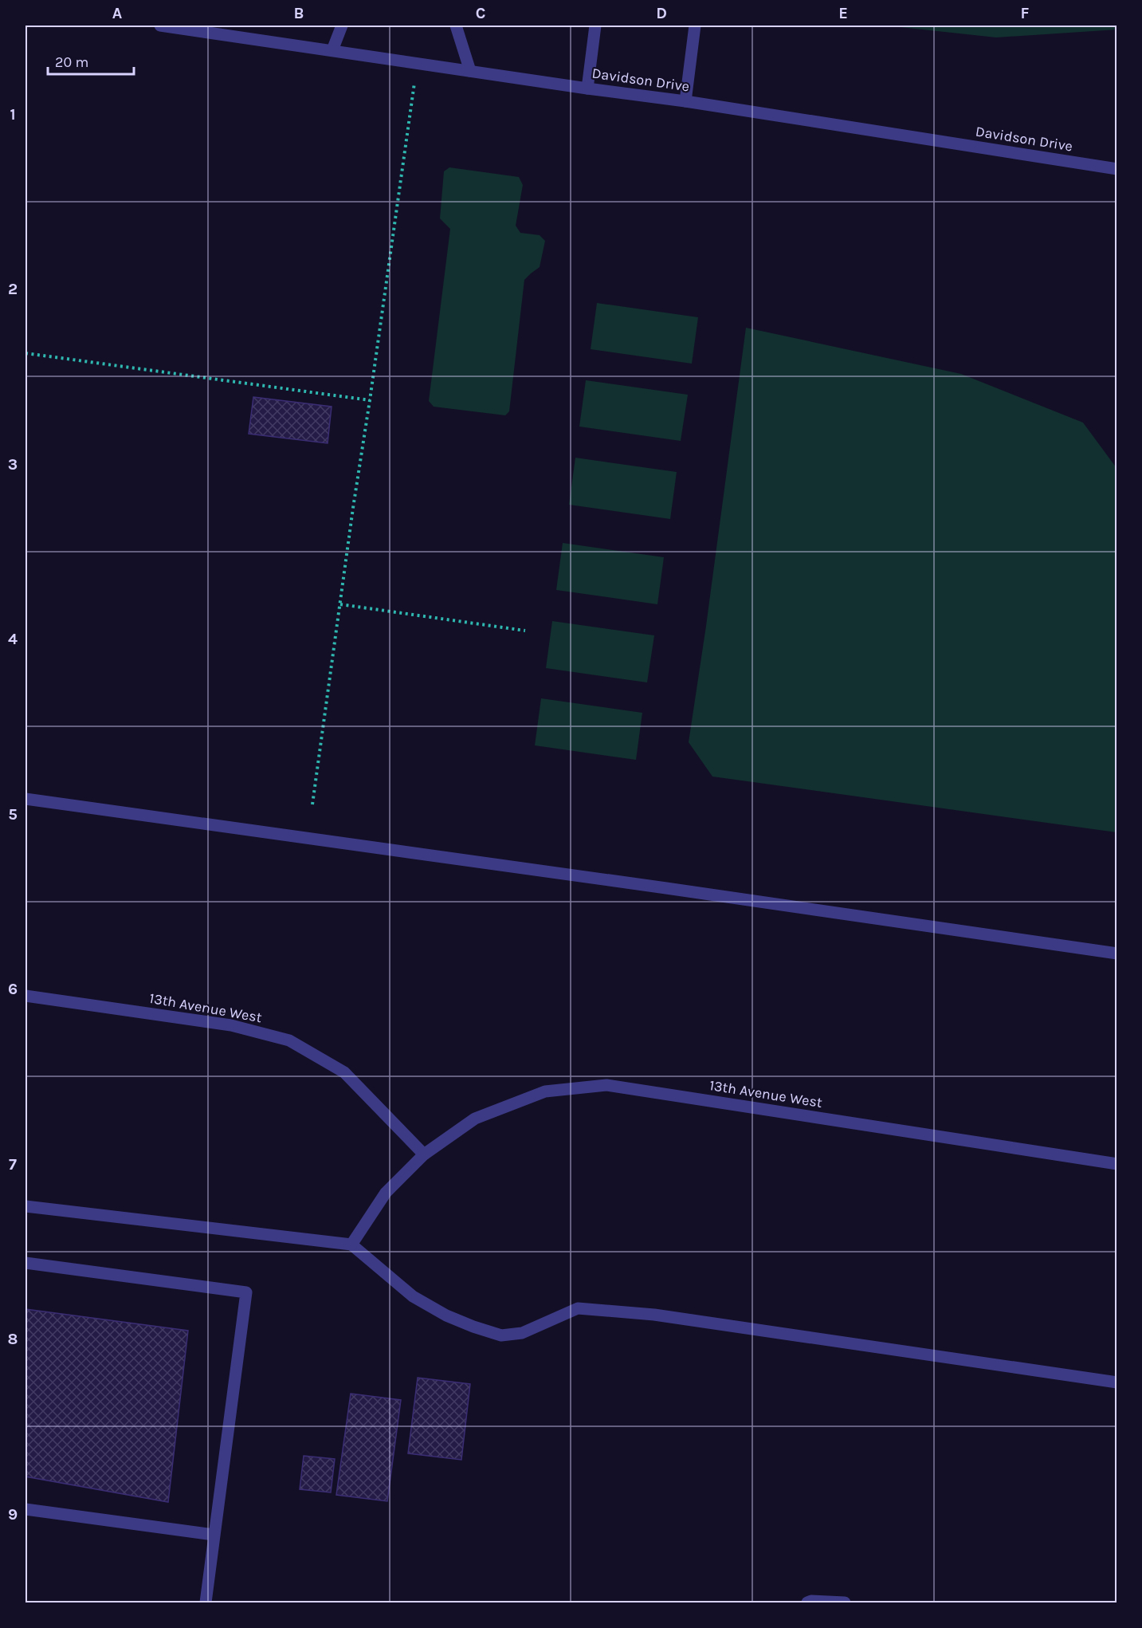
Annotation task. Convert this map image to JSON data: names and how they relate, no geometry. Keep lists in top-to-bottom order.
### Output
{
  "streets": {
    "street": ["Davidson Drive", "13th Avenue West"]
  },
  "scale_bar": "20 m",
  "grid": {
    "columns": [
      "A",
      "B",
      "C",
      "D",
      "E",
      "F"
    ],
    "rows": [
      "1",
      "2",
      "3",
      "4",
      "5",
      "6",
      "7",
      "8",
      "9"
    ]
  }
}
